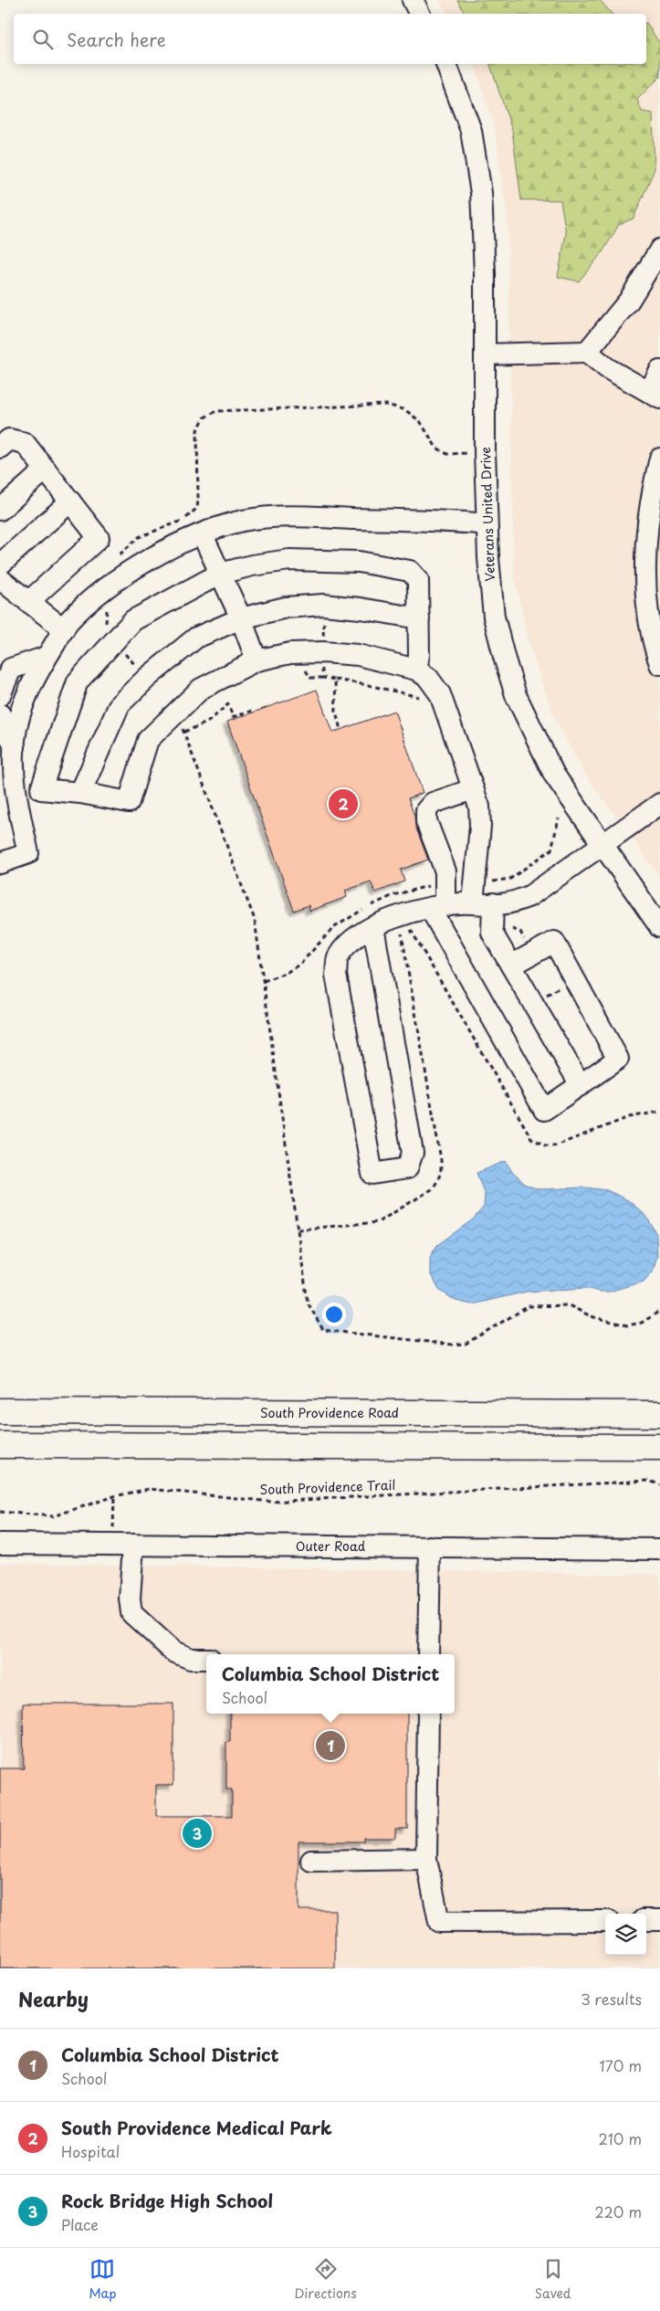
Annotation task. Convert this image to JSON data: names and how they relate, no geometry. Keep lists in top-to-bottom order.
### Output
{
  "streets": {
    "main road": ["South Providence Road"],
    "street": ["Veterans United Drive", "Outer Road"],
    "path": ["South Providence Trail"]
  },
  "page": {
    "search": "Search here",
    "pins": ["2", "1", "3"],
    "popup": ["Columbia School District", "School"],
    "heading": ["Nearby", "3 results"],
    "list": [
      {
        "mark": "1",
        "name": "Columbia School District",
        "note": "School",
        "value": "170 m"
      },
      {
        "mark": "2",
        "name": "South Providence Medical Park",
        "note": "Hospital",
        "value": "210 m"
      },
      {
        "mark": "3",
        "name": "Rock Bridge High School",
        "note": "Place",
        "value": "220 m"
      }
    ],
    "nav": ["Map", "Directions", "Saved"]
  }
}
